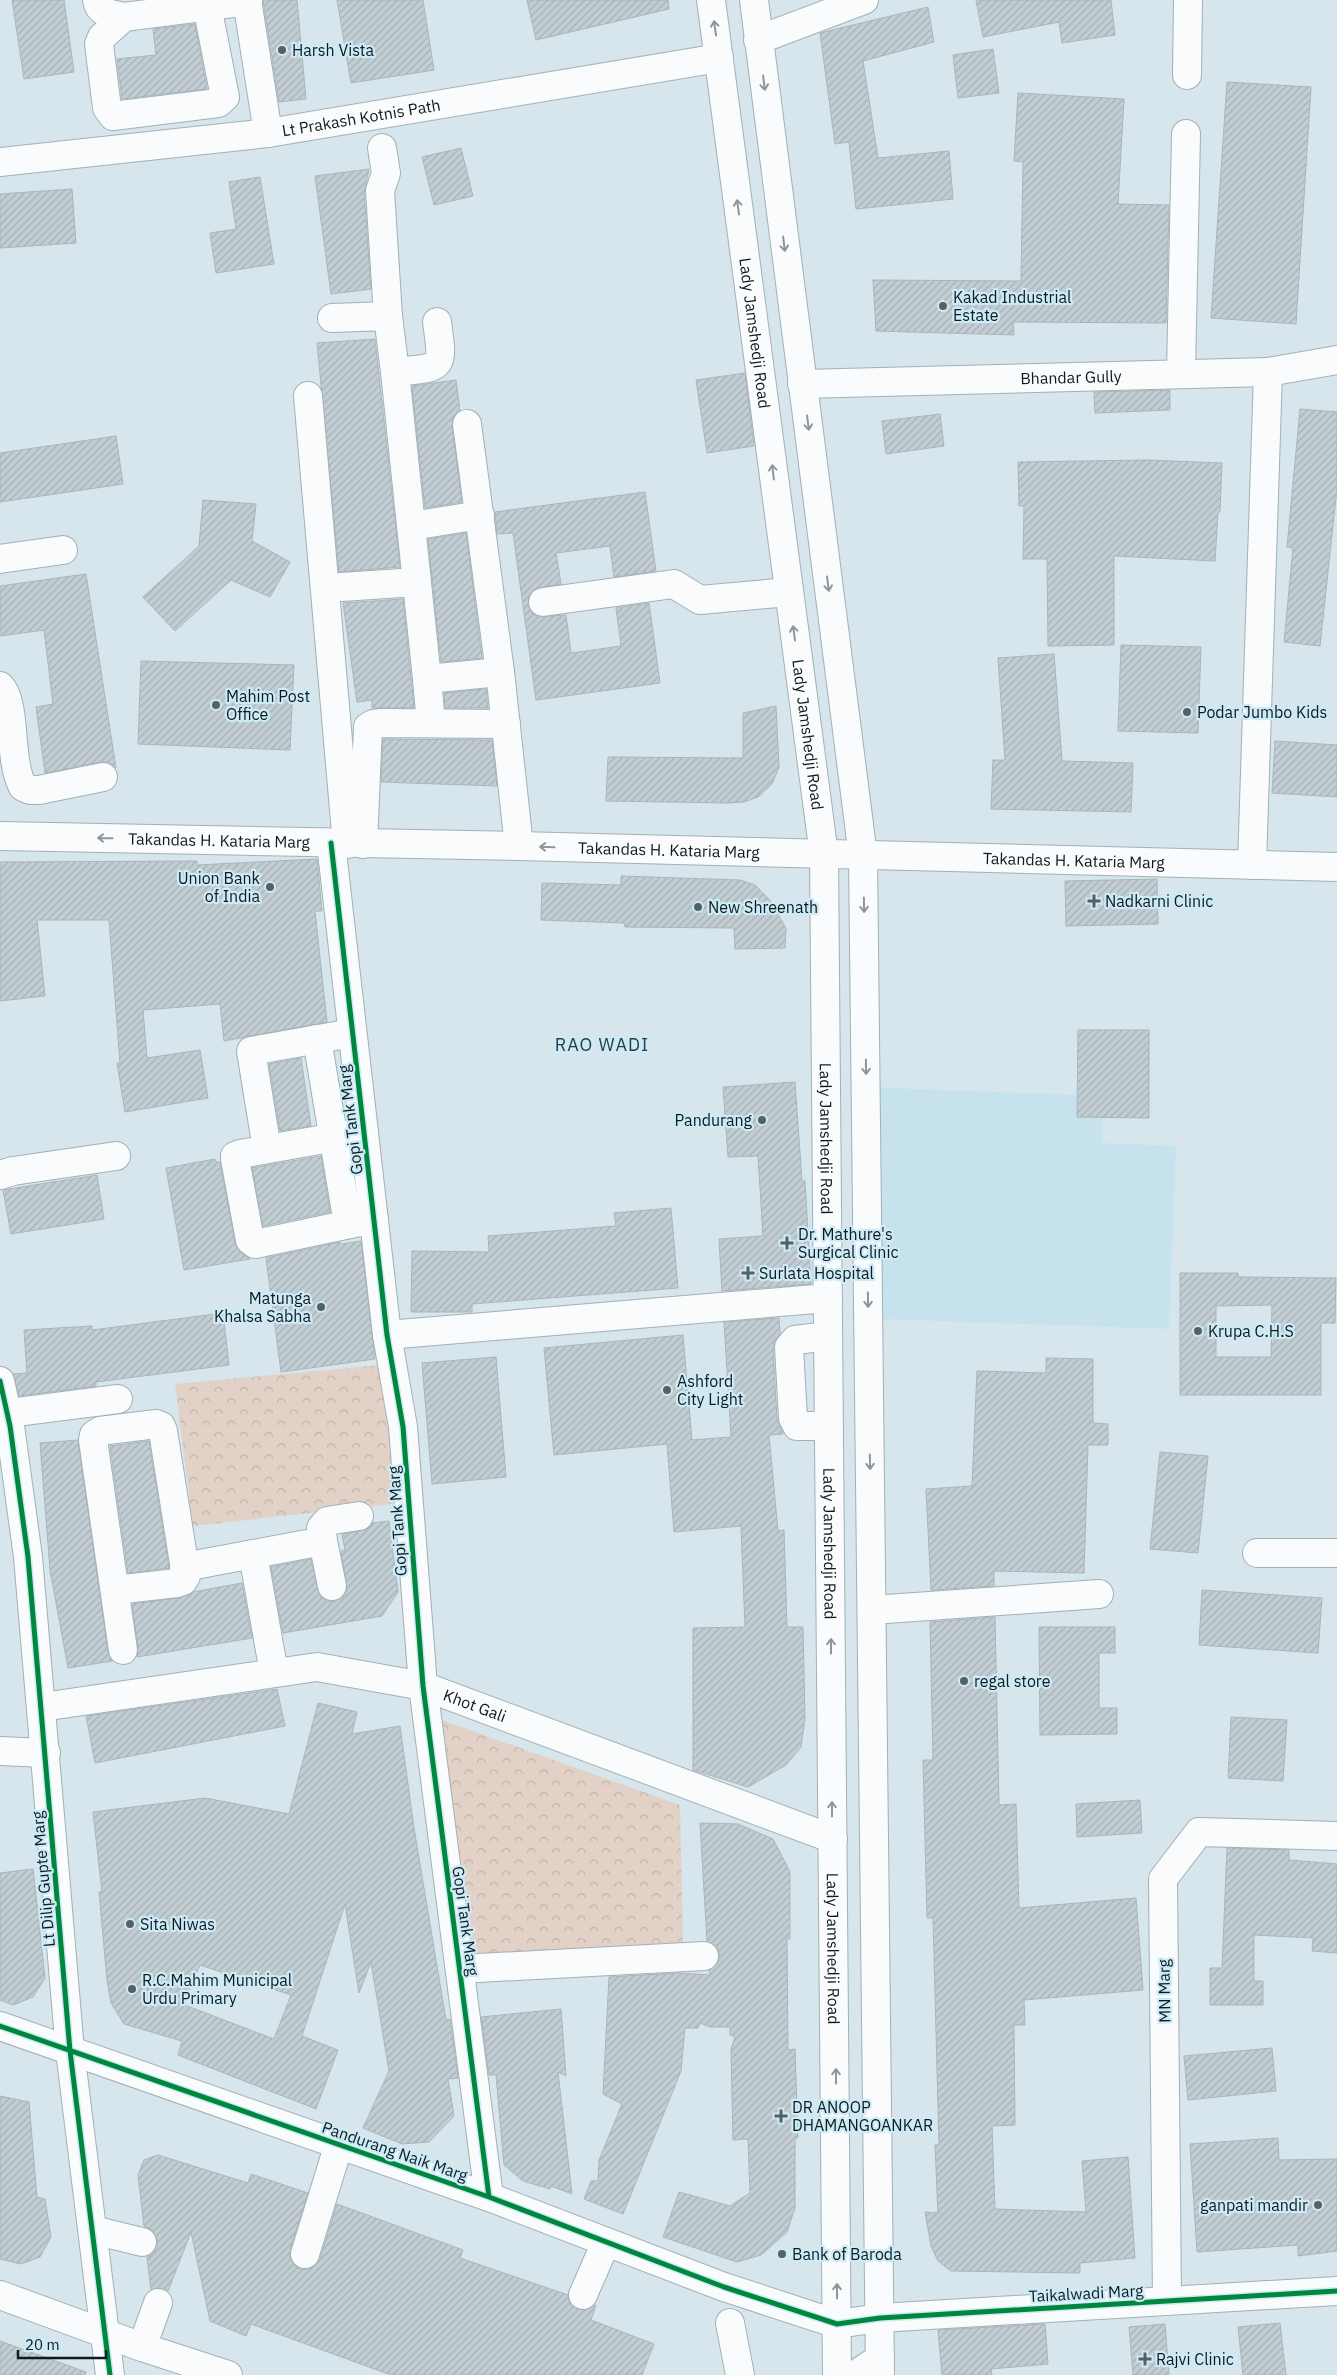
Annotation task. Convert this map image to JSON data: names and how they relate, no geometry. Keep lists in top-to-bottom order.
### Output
{
  "streets": {
    "street": [
      "Lt Prakash Kotnis Path",
      "Lady Jamshedji Road",
      "Bhandar Gully",
      "Takandas H. Kataria Marg",
      "Gopi Tank Marg",
      "Khot Gali",
      "Lt Dilip Gupte Marg",
      "MN Marg",
      "Pandurang Naik Marg",
      "Taikalwadi Marg"
    ]
  },
  "crossings": [
    ["Lt Prakash Kotnis Path", "Lady Jamshedji Road"],
    ["Lady Jamshedji Road", "Takandas H. Kataria Marg"],
    ["Lady Jamshedji Road", "Khot Gali"],
    ["Lady Jamshedji Road", "Pandurang Naik Marg"],
    ["Lady Jamshedji Road", "Taikalwadi Marg"],
    ["Takandas H. Kataria Marg", "Gopi Tank Marg"],
    ["Gopi Tank Marg", "Khot Gali"],
    ["Gopi Tank Marg", "Pandurang Naik Marg"],
    ["Khot Gali", "Lt Dilip Gupte Marg"],
    ["Lt Dilip Gupte Marg", "Pandurang Naik Marg"],
    ["MN Marg", "Taikalwadi Marg"],
    ["Pandurang Naik Marg", "Taikalwadi Marg"]
  ],
  "one_way": ["Takandas H. Kataria Marg"],
  "districts": ["RAO WADI"],
  "places": {
    "other": [
      "Harsh Vista",
      "Kakad Industrial Estate",
      "Mahim Post Office",
      "Podar Jumbo Kids",
      "Union Bank of India",
      "New Shreenath",
      "Pandurang",
      "Matunga Khalsa Sabha",
      "Krupa C.H.S",
      "Ashford City Light",
      "regal store",
      "Sita Niwas",
      "R.C.Mahim Municipal Urdu Primary",
      "ganpati mandir",
      "Bank of Baroda"
    ],
    "health": [
      "Nadkarni Clinic",
      "Dr. Mathure's Surgical Clinic",
      "Surlata Hospital",
      "DR ANOOP DHAMANGOANKAR",
      "Rajvi Clinic"
    ]
  },
  "scale_bar": "20 m"
}
